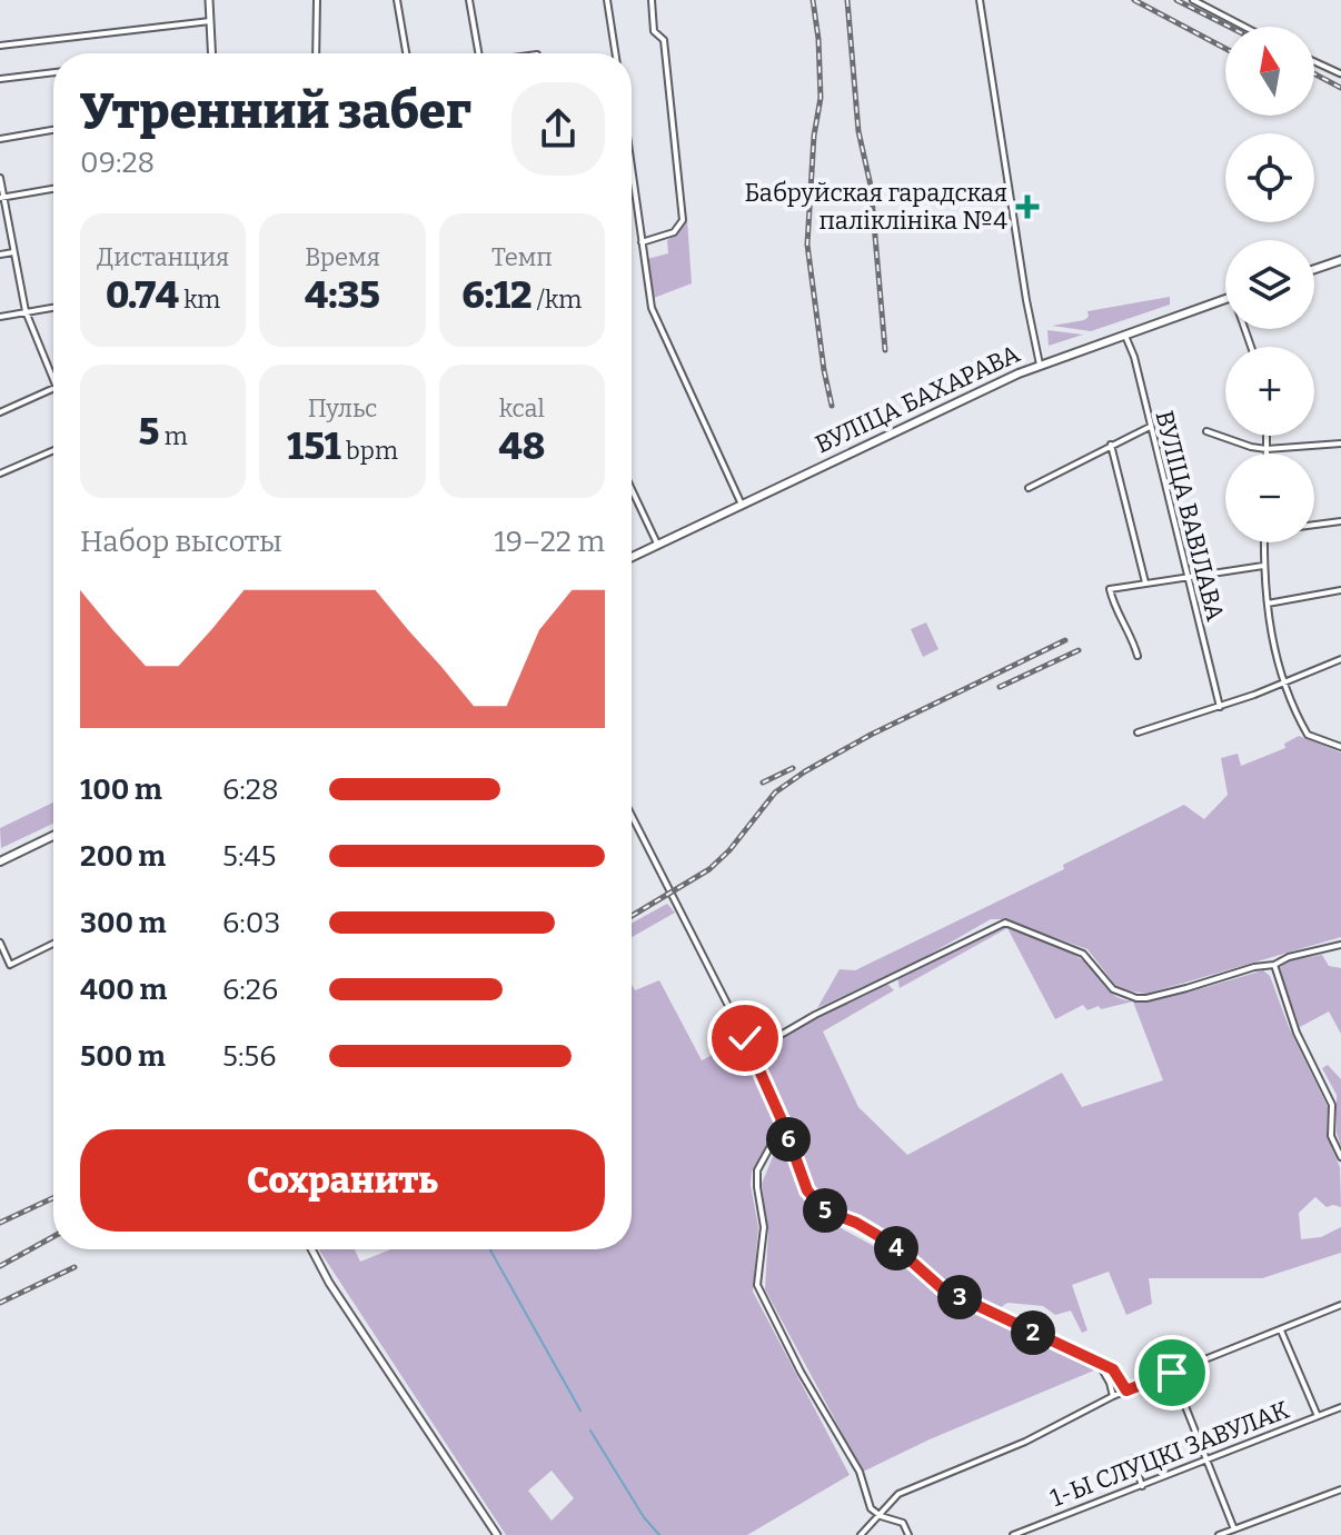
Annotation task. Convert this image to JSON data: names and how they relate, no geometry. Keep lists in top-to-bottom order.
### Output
{
  "streets": {
    "main road": ["ВУЛІЦА БАХАРАВА"],
    "street": ["ВУЛІЦА ВАВІЛАВА", "1-Ы СЛУЦКІ ЗАВУЛАК"]
  },
  "crossings": [
    ["ВУЛІЦА БАХАРАВА", "ВУЛІЦА ВАВІЛАВА"]
  ],
  "places": {
    "health": ["Бабруйская гарадская паліклініка №4"]
  },
  "north": "top",
  "page": {
    "map_buttons": ["+", "−"],
    "heading": ["Утренний забег", "09:28"],
    "stats": [
      ["Дистанция", "0.74 km"],
      ["Время", "4:35"],
      ["Темп", "6:12 /km"],
      ["5 m"],
      ["Пульс", "151 bpm"],
      ["kcal", "48"]
    ],
    "chart": ["Набор высоты", "19–22 m"],
    "list": [
      {
        "name": "100 m",
        "note": "6:28"
      },
      {
        "name": "200 m",
        "note": "5:45"
      },
      {
        "name": "300 m",
        "note": "6:03"
      },
      {
        "name": "400 m",
        "note": "6:26"
      },
      {
        "name": "500 m",
        "note": "5:56"
      }
    ],
    "buttons": "Сохранить",
    "pins": [
      "6",
      "5",
      "4",
      "3",
      "2"
    ]
  }
}
